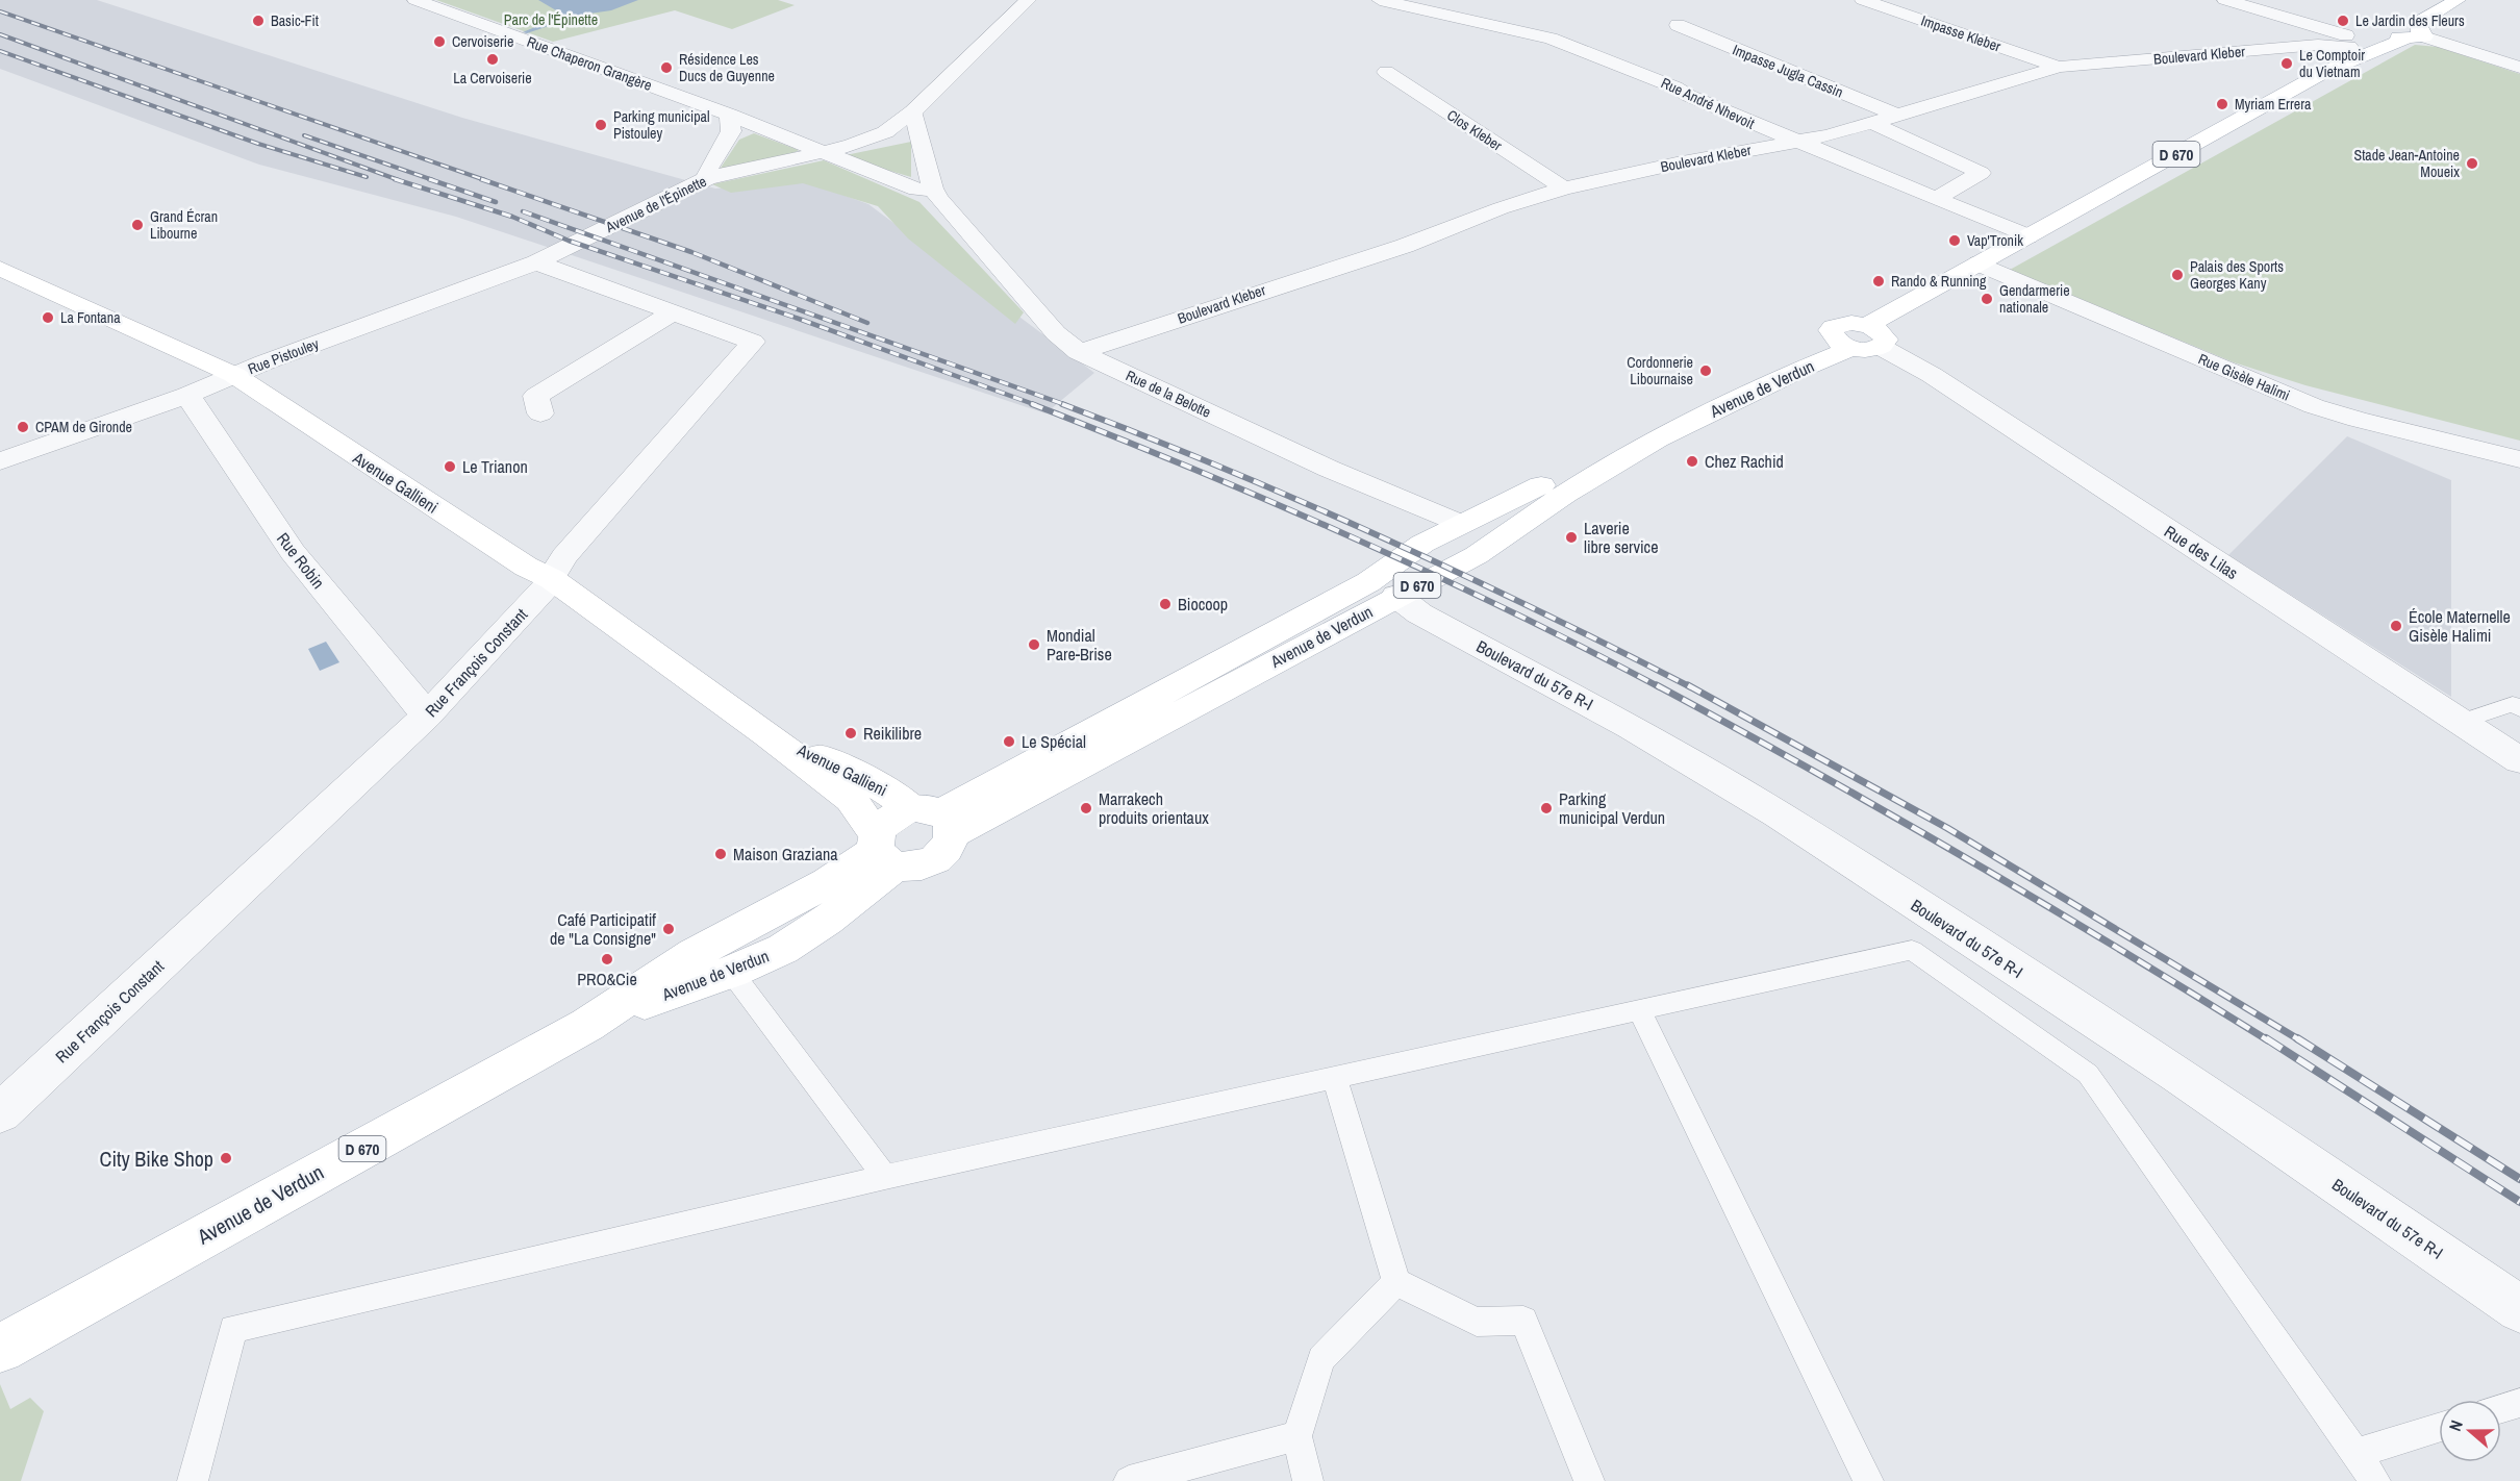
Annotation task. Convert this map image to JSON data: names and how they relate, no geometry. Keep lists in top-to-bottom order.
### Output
{
  "streets": {
    "main road": ["D 670", "Avenue de Verdun", "Avenue Gallieni"],
    "street": [
      "Impasse Kleber",
      "Boulevard Kleber",
      "Rue Chaperon Grangère",
      "Impasse Jugla Cassin",
      "Rue André Nhevoit",
      "Clos Kleber",
      "Avenue de l'Épinette",
      "Rue Pistouley",
      "Rue Gisèle Halimi",
      "Rue de la Belotte",
      "Rue des Lilas",
      "Rue Robin",
      "Rue François Constant",
      "Boulevard du 57e R-I"
    ]
  },
  "crossings": [
    ["Impasse Kleber", "Boulevard Kleber"],
    ["Boulevard Kleber", "Impasse Jugla Cassin"],
    ["Boulevard Kleber", "Rue André Nhevoit"],
    ["Boulevard Kleber", "Clos Kleber"],
    ["Boulevard Kleber", "Avenue de Verdun"],
    ["Boulevard Kleber", "Rue de la Belotte"],
    ["Rue Chaperon Grangère", "Avenue de l'Épinette"],
    ["Rue André Nhevoit", "Avenue de Verdun"],
    ["D 670", "Avenue de Verdun"],
    ["Avenue de l'Épinette", "Rue Pistouley"],
    ["Avenue de l'Épinette", "Rue de la Belotte"],
    ["Rue Pistouley", "Avenue Gallieni"],
    ["Rue Pistouley", "Rue Robin"],
    ["Rue Pistouley", "Rue François Constant"],
    ["Rue Gisèle Halimi", "Avenue de Verdun"],
    ["Avenue de Verdun", "Rue de la Belotte"],
    ["Avenue de Verdun", "Avenue Gallieni"],
    ["Avenue de Verdun", "Rue des Lilas"],
    ["Avenue de Verdun", "Boulevard du 57e R-I"],
    ["Avenue Gallieni", "Rue François Constant"],
    ["Rue Robin", "Rue François Constant"]
  ],
  "parks": ["Parc de l'Épinette"],
  "places": [
    "Basic-Fit",
    "Le Jardin des Fleurs",
    "Cervoiserie",
    "La Cervoiserie",
    "Le Comptoir du Vietnam",
    "Résidence Les Ducs de Guyenne",
    "Myriam Errera",
    "Parking municipal Pistouley",
    "Stade Jean-Antoine Moueix",
    "Grand Écran Libourne",
    "Vap'Tronik",
    "Palais des Sports Georges Kany",
    "Rando & Running",
    "Gendarmerie nationale",
    "La Fontana",
    "Cordonnerie Libournaise",
    "CPAM de Gironde",
    "Chez Rachid",
    "Le Trianon",
    "Laverie libre service",
    "Biocoop",
    "École Maternelle Gisèle Halimi",
    "Mondial Pare-Brise",
    "Reikilibre",
    "Le Spécial",
    "Marrakech produits orientaux",
    "Parking municipal Verdun",
    "Maison Graziana",
    "Café Participatif de \"La Consigne\"",
    "PRO&Cie",
    "City Bike Shop"
  ],
  "north": "left"
}
